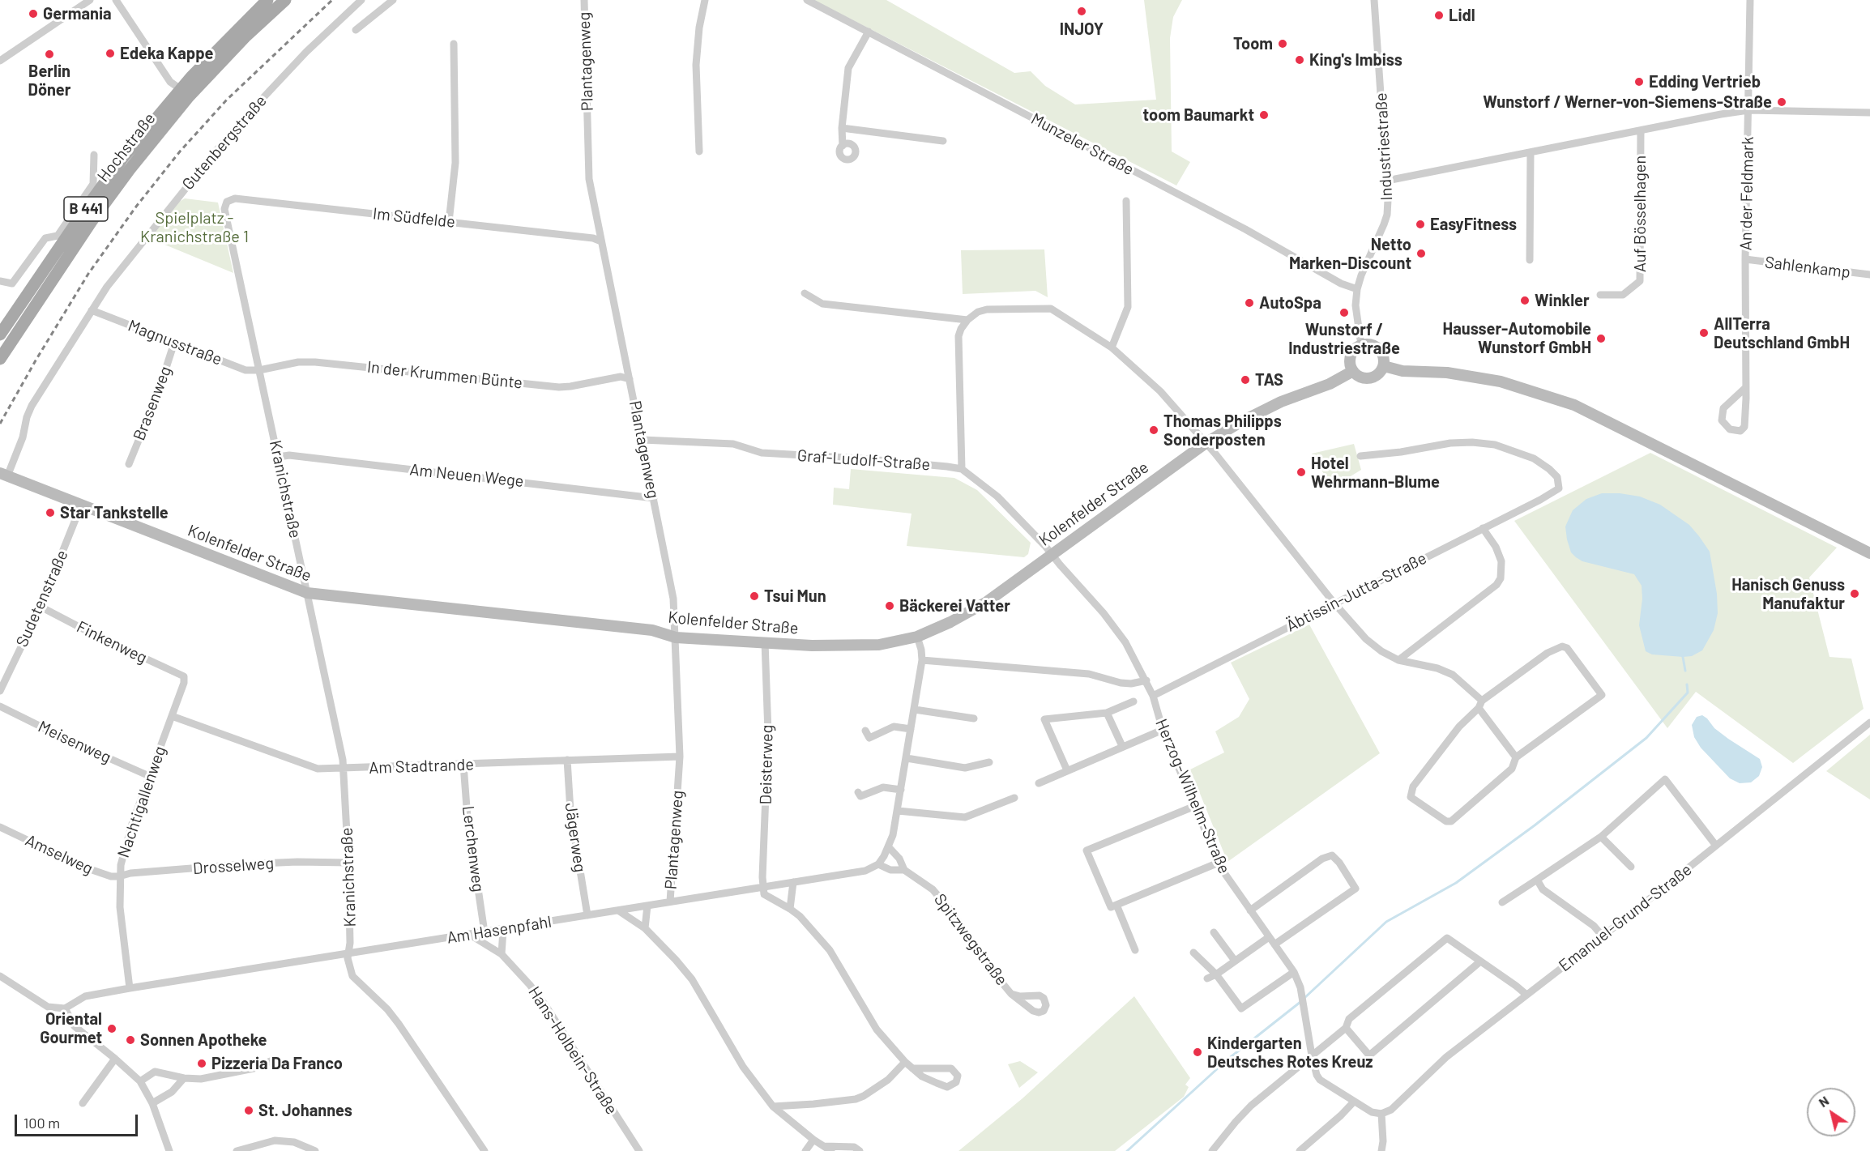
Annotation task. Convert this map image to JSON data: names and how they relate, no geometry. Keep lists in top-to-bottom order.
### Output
{
  "streets": {
    "main road": ["Hochstraße", "B 441", "Kolenfelder Straße"],
    "street": [
      "Plantagenweg",
      "Gutenbergstraße",
      "Munzeler Straße",
      "Industriestraße",
      "An der Feldmark",
      "Auf Bösselhagen",
      "Im Südfelde",
      "Sahlenkamp",
      "Magnusstraße",
      "In der Krummen Bünte",
      "Brasenweg",
      "Graf-Ludolf-Straße",
      "Am Neuen Wege",
      "Kranichstraße",
      "Äbtissin-Jutta-Straße",
      "Sudetenstraße",
      "Finkenweg",
      "Meisenweg",
      "Deisterweg",
      "Am Stadtrande",
      "Herzog-Wilhelm-Straße",
      "Nachtigallenweg",
      "Jägerweg",
      "Lerchenweg",
      "Amselweg",
      "Drosselweg",
      "Emanuel-Grund-Straße",
      "Am Hasenpfahl",
      "Spitzwegstraße",
      "Hans-Holbein-Straße"
    ]
  },
  "crossings": [
    ["Plantagenweg", "Im Südfelde"],
    ["Plantagenweg", "In der Krummen Bünte"],
    ["Plantagenweg", "Graf-Ludolf-Straße"],
    ["Plantagenweg", "Am Neuen Wege"],
    ["Plantagenweg", "Kolenfelder Straße"],
    ["Plantagenweg", "Am Stadtrande"],
    ["Plantagenweg", "Am Hasenpfahl"],
    ["Gutenbergstraße", "Magnusstraße"],
    ["Gutenbergstraße", "Kolenfelder Straße"],
    ["Munzeler Straße", "Industriestraße"],
    ["Industriestraße", "Auf Bösselhagen"],
    ["Industriestraße", "Kolenfelder Straße"],
    ["An der Feldmark", "Auf Bösselhagen"],
    ["An der Feldmark", "Sahlenkamp"],
    ["Im Südfelde", "Kranichstraße"],
    ["Magnusstraße", "In der Krummen Bünte"],
    ["Magnusstraße", "Brasenweg"],
    ["Magnusstraße", "Kranichstraße"],
    ["In der Krummen Bünte", "Kranichstraße"],
    ["Am Neuen Wege", "Kranichstraße"],
    ["Kranichstraße", "Kolenfelder Straße"],
    ["Kranichstraße", "Am Stadtrande"],
    ["Kranichstraße", "Drosselweg"],
    ["Kranichstraße", "Am Hasenpfahl"],
    ["Kolenfelder Straße", "Sudetenstraße"],
    ["Kolenfelder Straße", "Deisterweg"],
    ["Kolenfelder Straße", "Herzog-Wilhelm-Straße"],
    ["Äbtissin-Jutta-Straße", "Herzog-Wilhelm-Straße"],
    ["Sudetenstraße", "Finkenweg"],
    ["Finkenweg", "Nachtigallenweg"],
    ["Meisenweg", "Nachtigallenweg"],
    ["Deisterweg", "Am Hasenpfahl"],
    ["Am Stadtrande", "Nachtigallenweg"],
    ["Am Stadtrande", "Jägerweg"],
    ["Am Stadtrande", "Lerchenweg"],
    ["Herzog-Wilhelm-Straße", "Emanuel-Grund-Straße"],
    ["Nachtigallenweg", "Amselweg"],
    ["Nachtigallenweg", "Drosselweg"],
    ["Nachtigallenweg", "Am Hasenpfahl"],
    ["Jägerweg", "Am Hasenpfahl"],
    ["Lerchenweg", "Am Hasenpfahl"],
    ["Amselweg", "Drosselweg"],
    ["Am Hasenpfahl", "Spitzwegstraße"],
    ["Am Hasenpfahl", "Hans-Holbein-Straße"]
  ],
  "parks": ["Spielplatz - Kranichstraße 1"],
  "places": [
    "INJOY",
    "Germania",
    "Lidl",
    "Toom",
    "Edeka Kappe",
    "Berlin Döner",
    "King's Imbiss",
    "Edding Vertrieb",
    "Wunstorf / Werner-von-Siemens-Straße",
    "toom Baumarkt",
    "EasyFitness",
    "Netto Marken-Discount",
    "Winkler",
    "AutoSpa",
    "Wunstorf / Industriestraße",
    "AllTerra Deutschland GmbH",
    "Hausser-Automobile Wunstorf GmbH",
    "TAS",
    "Thomas Philipps Sonderposten",
    "Hotel Wehrmann-Blume",
    "Star Tankstelle",
    "Hanisch Genuss Manufaktur",
    "Tsui Mun",
    "Bäckerei Vatter",
    "Oriental Gourmet",
    "Sonnen Apotheke",
    "Kindergarten Deutsches Rotes Kreuz",
    "Pizzeria Da Franco",
    "St. Johannes"
  ],
  "scale_bar": "100 m",
  "north": "top left"
}
